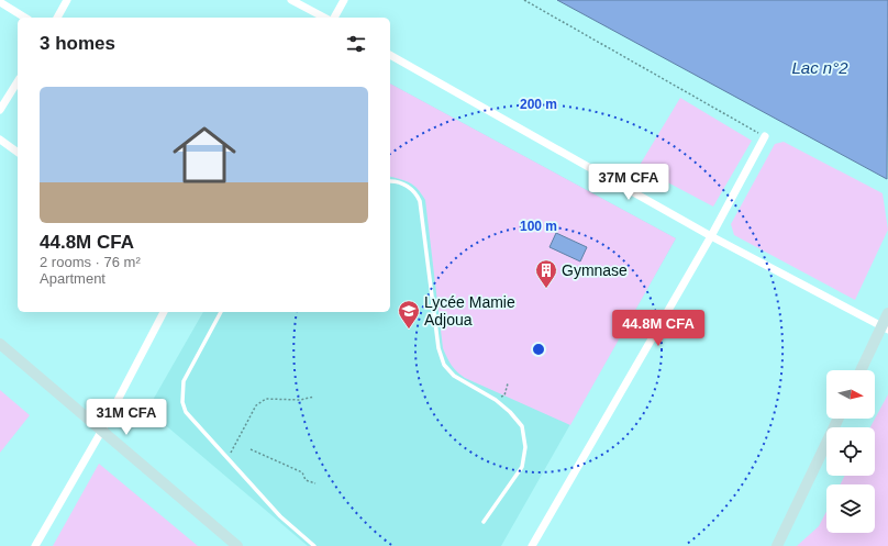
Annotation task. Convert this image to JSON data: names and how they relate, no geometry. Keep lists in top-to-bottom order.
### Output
{
  "water": ["Lac n°2"],
  "places": {
    "building": ["Gymnase"],
    "school or university": ["Lycée Mamie Adjoua"]
  },
  "north": "right",
  "page": {
    "heading": "3 homes",
    "list": [
      {
        "name": "44.8M CFA",
        "note": "2 rooms · 76 m² · Apartment"
      }
    ],
    "price": ["37M CFA", "44.8M CFA", "31M CFA"]
  },
  "rings": ["200 m", "100 m"]
}
